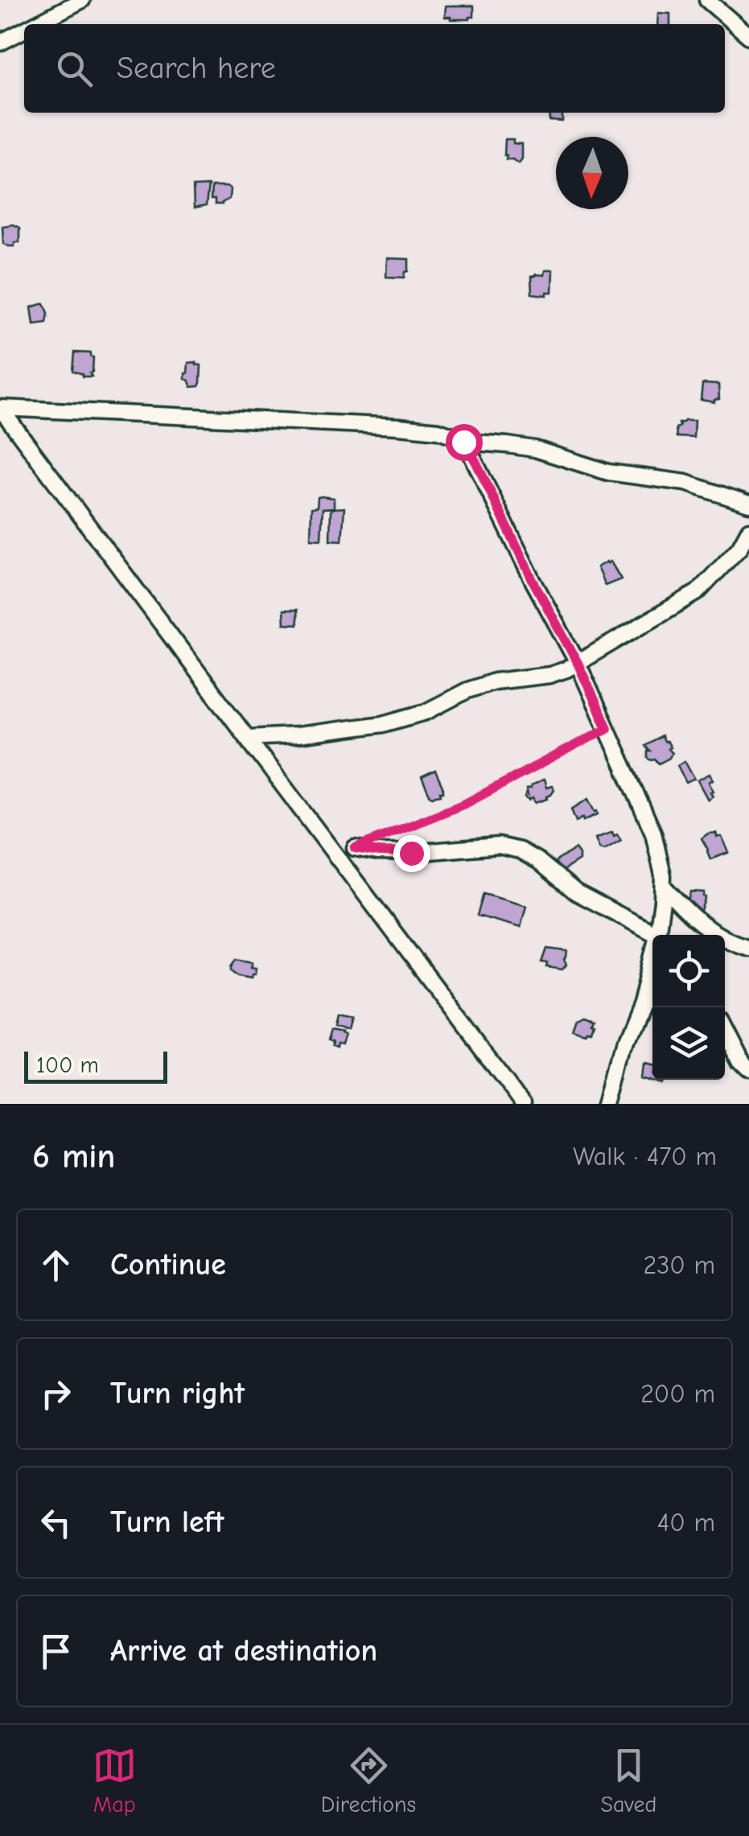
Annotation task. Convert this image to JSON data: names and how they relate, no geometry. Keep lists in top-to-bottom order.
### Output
{
  "scale_bar": "100 m",
  "north": "bottom",
  "page": {
    "search": "Search here",
    "scale": "100 m",
    "heading": ["6 min", "Walk · 470 m"],
    "list": [
      ["Continue", "230 m"],
      ["Turn right", "200 m"],
      ["Turn left", "40 m"],
      "Arrive at destination"
    ],
    "nav": ["Map", "Directions", "Saved"]
  }
}
